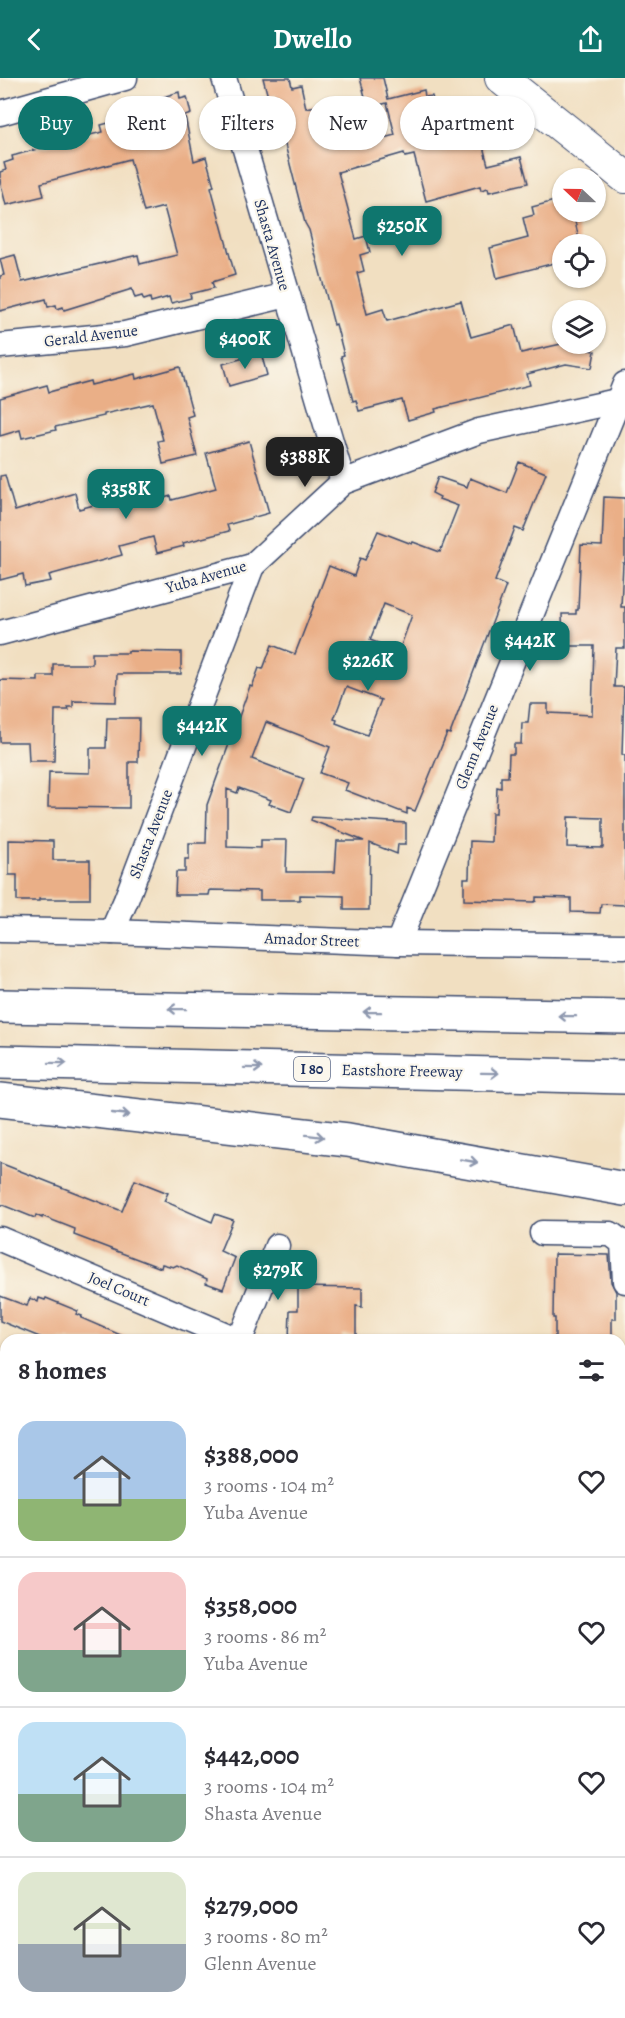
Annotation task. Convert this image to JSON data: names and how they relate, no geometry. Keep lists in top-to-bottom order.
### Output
{
  "streets": {
    "highway": ["I 80", "Eastshore Freeway"],
    "street": [
      "Shasta Avenue",
      "Gerald Avenue",
      "Yuba Avenue",
      "Glenn Avenue",
      "Amador Street",
      "Joel Court"
    ]
  },
  "crossings": [
    ["Shasta Avenue", "Gerald Avenue"],
    ["Shasta Avenue", "Yuba Avenue"],
    ["Shasta Avenue", "Amador Street"],
    ["Yuba Avenue", "Glenn Avenue"],
    ["Glenn Avenue", "Amador Street"]
  ],
  "north": "left",
  "page": {
    "header": "Dwello",
    "chip": [
      "Buy",
      "Rent",
      "Filters",
      "New",
      "Apartment"
    ],
    "price": [
      "$250K",
      "$400K",
      "$388K",
      "$358K",
      "$442K",
      "$226K",
      "$442K",
      "$279K"
    ],
    "heading": "8 homes",
    "list": [
      {
        "name": "$388,000",
        "note": "3 rooms · 104 m² · Yuba Avenue"
      },
      {
        "name": "$358,000",
        "note": "3 rooms · 86 m² · Yuba Avenue"
      },
      {
        "name": "$442,000",
        "note": "3 rooms · 104 m² · Shasta Avenue"
      },
      {
        "name": "$279,000",
        "note": "3 rooms · 80 m² · Glenn Avenue"
      }
    ]
  }
}
